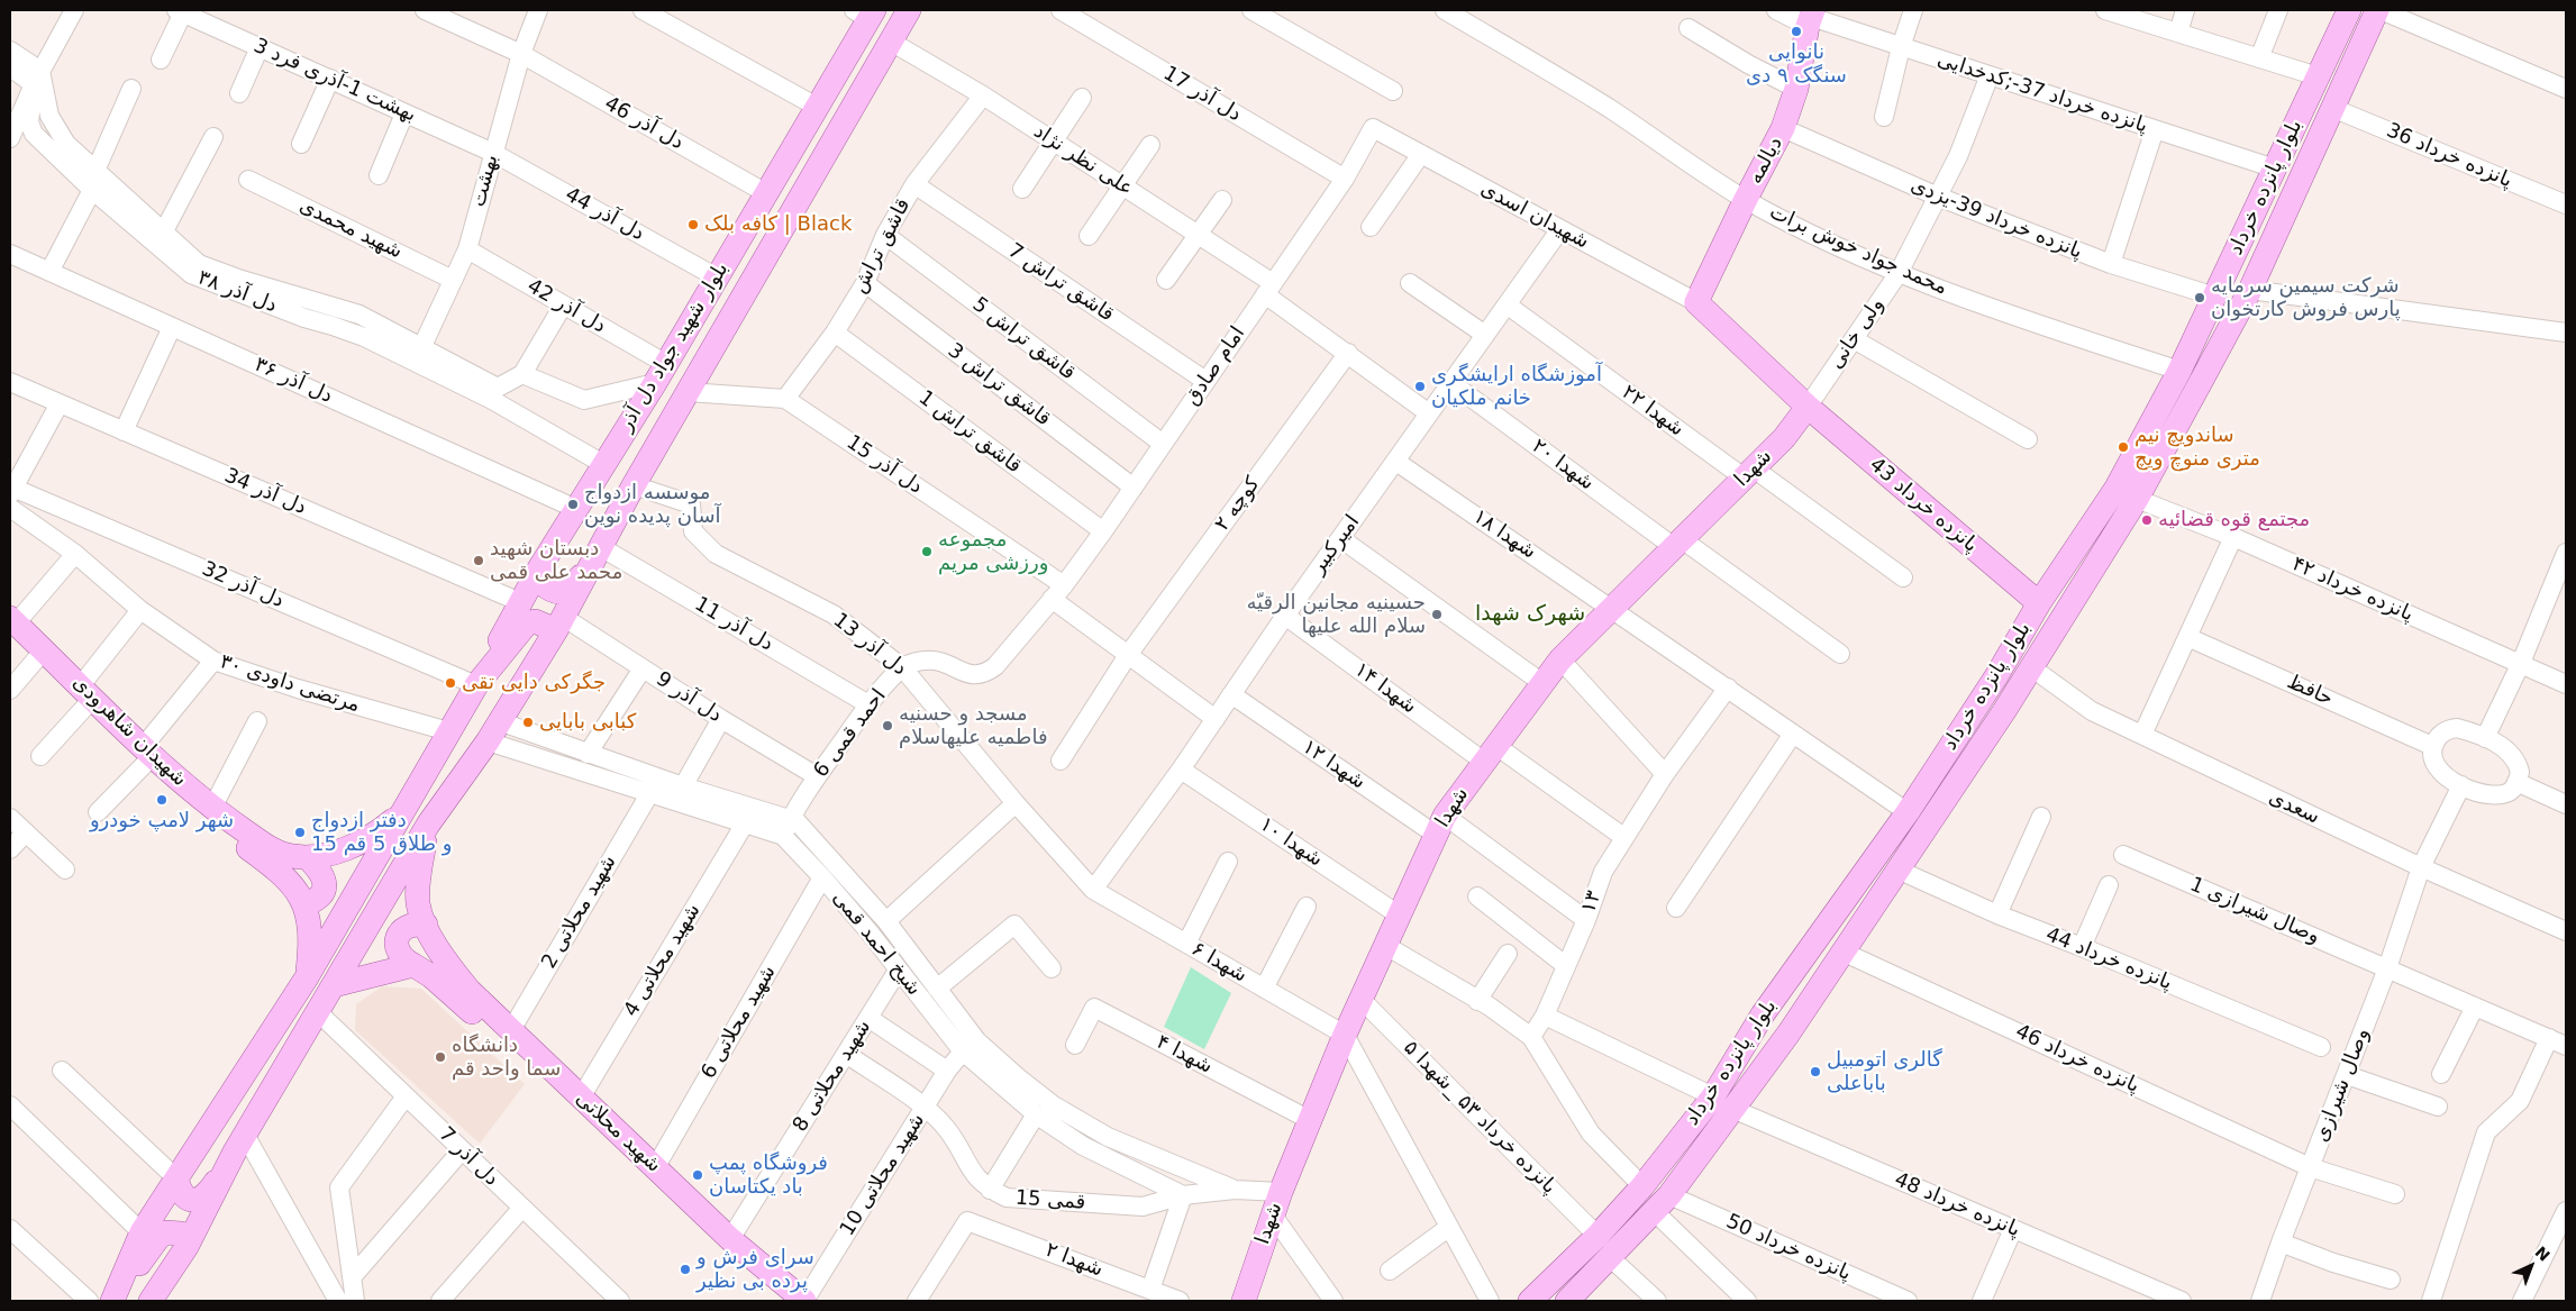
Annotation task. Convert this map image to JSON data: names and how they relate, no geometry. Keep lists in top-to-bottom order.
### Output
{
  "streets": {
    "main road": [
      "دیالمه",
      "بلوار پانزده خرداد",
      "بلوار شهید جواد دل آذر",
      "شهدا",
      "پانزده خرداد 43",
      "شهیدان شاهرودی",
      "شهید محلاتی"
    ],
    "street": [
      "بهشت 1-آذری فرد 3",
      "پانزده خرداد 37-;کدخدایی",
      "دل آذر 17",
      "دل آذر 46",
      "پانزده خرداد 36",
      "علی نظر نژاد",
      "بهشت",
      "دل آذر 44",
      "شهیدان اسدی",
      "پانزده خرداد 39-یزدی",
      "شهید محمدی",
      "قاشق تراش",
      "محمد جواد خوش برات",
      "قاشق تراش 7",
      "دل آذر ۳۸",
      "دل آذر 42",
      "ولی خانی",
      "قاشق تراش 5",
      "امام صادق",
      "دل آذر ۳۶",
      "قاشق تراش 3",
      "شهدا ۲۲",
      "قاشق تراش 1",
      "دل آذر 15",
      "شهدا ۲۰",
      "دل آذر 34",
      "کوچه ۲",
      "شهدا ۱۸",
      "امیرکبیر",
      "دل آذر 32",
      "پانزده خرداد ۴۲",
      "دل آذر 11",
      "دل آذر 13",
      "۳۰ مرتضی داودی",
      "شهدا ۱۴",
      "حافظ",
      "دل آذر 9",
      "احمد قمی 6",
      "شهدا ۱۲",
      "سعدی",
      "شهدا ۱۰",
      "۱۳",
      "وصال شیرازی 1",
      "شهید محلاتی 2",
      "شیخ احمد قمی",
      "پانزده خرداد 44",
      "شهید محلاتی 4",
      "شهدا ۶",
      "شهید محلاتی 6",
      "شهدا ۴",
      "پانزده خرداد 46",
      "شهید محلاتی 8",
      "وصال شیرازی",
      "پانزده خرداد ۵۳ _شهدا ۵",
      "دل آذر 7",
      "شهید محلاتی 10",
      "قمی 15",
      "پانزده خرداد 48",
      "پانزده خرداد 50",
      "شهدا ۲"
    ]
  },
  "crossings": [
    ["بهشت 1-آذری فرد 3", "بهشت"],
    ["بهشت 1-آذری فرد 3", "دل آذر 44"],
    ["پانزده خرداد 37-;کدخدایی", "دیالمه"],
    ["پانزده خرداد 37-;کدخدایی", "بلوار پانزده خرداد"],
    ["پانزده خرداد 37-;کدخدایی", "ولی خانی"],
    ["دل آذر 17", "امام صادق"],
    ["دل آذر 46", "بهشت"],
    ["دل آذر 46", "بلوار شهید جواد دل آذر"],
    ["پانزده خرداد 36", "بلوار پانزده خرداد"],
    ["علی نظر نژاد", "قاشق تراش"],
    ["علی نظر نژاد", "بلوار شهید جواد دل آذر"],
    ["علی نظر نژاد", "امام صادق"],
    ["علی نظر نژاد", "کوچه ۲"],
    ["علی نظر نژاد", "امیرکبیر"],
    ["دیالمه", "شهیدان اسدی"],
    ["دیالمه", "پانزده خرداد 39-یزدی"],
    ["دیالمه", "محمد جواد خوش برات"],
    ["دیالمه", "پانزده خرداد 43"],
    ["بهشت", "دل آذر 44"],
    ["بهشت", "شهید محمدی"],
    ["بهشت", "دل آذر ۳۸"],
    ["بهشت", "دل آذر 42"],
    ["بلوار پانزده خرداد", "پانزده خرداد 39-یزدی"],
    ["بلوار پانزده خرداد", "محمد جواد خوش برات"],
    ["بلوار پانزده خرداد", "پانزده خرداد 43"],
    ["بلوار پانزده خرداد", "شهدا ۱۸"],
    ["بلوار پانزده خرداد", "پانزده خرداد ۴۲"],
    ["بلوار پانزده خرداد", "سعدی"],
    ["بلوار پانزده خرداد", "پانزده خرداد 44"],
    ["بلوار پانزده خرداد", "پانزده خرداد 46"],
    ["بلوار پانزده خرداد", "پانزده خرداد ۵۳ _شهدا ۵"],
    ["بلوار پانزده خرداد", "پانزده خرداد 48"],
    ["بلوار پانزده خرداد", "پانزده خرداد 50"],
    ["دل آذر 44", "بلوار شهید جواد دل آذر"],
    ["شهیدان اسدی", "امام صادق"],
    ["شهیدان اسدی", "پانزده خرداد 43"],
    ["شهیدان اسدی", "امیرکبیر"],
    ["پانزده خرداد 39-یزدی", "ولی خانی"],
    ["قاشق تراش", "قاشق تراش 7"],
    ["قاشق تراش", "قاشق تراش 5"],
    ["قاشق تراش", "قاشق تراش 3"],
    ["قاشق تراش", "قاشق تراش 1"],
    ["قاشق تراش", "دل آذر 15"],
    ["محمد جواد خوش برات", "ولی خانی"],
    ["قاشق تراش 7", "امام صادق"],
    ["دل آذر 42", "بلوار شهید جواد دل آذر"],
    ["ولی خانی", "شهدا"],
    ["ولی خانی", "پانزده خرداد 43"],
    ["قاشق تراش 5", "امام صادق"],
    ["بلوار شهید جواد دل آذر", "دل آذر ۳۶"],
    ["بلوار شهید جواد دل آذر", "دل آذر 34"],
    ["بلوار شهید جواد دل آذر", "دل آذر 32"],
    ["بلوار شهید جواد دل آذر", "دل آذر 11"],
    ["بلوار شهید جواد دل آذر", "دل آذر 13"],
    ["بلوار شهید جواد دل آذر", "دل آذر 9"],
    ["بلوار شهید جواد دل آذر", "شیخ احمد قمی"],
    ["بلوار شهید جواد دل آذر", "شهید محلاتی"],
    ["بلوار شهید جواد دل آذر", "دل آذر 7"],
    ["امام صادق", "قاشق تراش 3"],
    ["امام صادق", "قاشق تراش 1"],
    ["امام صادق", "دل آذر 15"],
    ["شهدا ۲۲", "شهدا"],
    ["شهدا ۲۲", "امیرکبیر"],
    ["دل آذر 15", "کوچه ۲"],
    ["دل آذر 15", "امیرکبیر"],
    ["شهدا ۲۰", "شهدا"],
    ["شهدا ۲۰", "امیرکبیر"],
    ["شهدا", "پانزده خرداد 43"],
    ["شهدا", "شهدا ۱۸"],
    ["شهدا", "شهدا ۱۴"],
    ["شهدا", "شهدا ۱۲"],
    ["شهدا", "شهدا ۱۰"],
    ["شهدا", "شیخ احمد قمی"],
    ["شهدا", "شهدا ۶"],
    ["شهدا", "شهدا ۴"],
    ["شهدا", "پانزده خرداد ۵۳ _شهدا ۵"],
    ["شهدا ۱۸", "امیرکبیر"],
    ["شهدا ۱۸", "۱۳"],
    ["امیرکبیر", "دل آذر 13"],
    ["امیرکبیر", "شهدا ۱۴"],
    ["امیرکبیر", "شهدا ۱۲"],
    ["امیرکبیر", "شهدا ۱۰"],
    ["امیرکبیر", "شهدا ۶"],
    ["دل آذر 11", "احمد قمی 6"],
    ["دل آذر 13", "احمد قمی 6"],
    ["دل آذر 13", "شهدا ۶"],
    ["شهدا ۱۴", "۱۳"],
    ["حافظ", "وصال شیرازی"],
    ["دل آذر 9", "احمد قمی 6"],
    ["احمد قمی 6", "شیخ احمد قمی"],
    ["شهدا ۱۲", "۱۳"],
    ["سعدی", "وصال شیرازی"],
    ["وصال شیرازی 1", "وصال شیرازی"],
    ["شهید محلاتی 2", "شیخ احمد قمی"],
    ["شهید محلاتی 2", "شهید محلاتی"],
    ["شیخ احمد قمی", "شهید محلاتی 4"],
    ["شیخ احمد قمی", "شهید محلاتی 6"],
    ["شیخ احمد قمی", "شهید محلاتی 8"],
    ["شیخ احمد قمی", "شهید محلاتی 10"],
    ["شیخ احمد قمی", "قمی 15"],
    ["شهید محلاتی 4", "شهید محلاتی"],
    ["شهید محلاتی 6", "شهید محلاتی"],
    ["پانزده خرداد 46", "وصال شیرازی"],
    ["شهید محلاتی 8", "شهید محلاتی"],
    ["شهید محلاتی 8", "قمی 15"],
    ["شهید محلاتی", "شهید محلاتی 10"],
    ["شهید محلاتی 10", "قمی 15"]
  ],
  "districts": ["شهرک شهدا"],
  "places": [
    "نانوایی سنگک ۹ دی",
    "کافه بلک | Black",
    "شرکت سیمین سرمایه پارس فروش کارتخوان",
    "آموزشگاه ارایشگری خانم ملکیان",
    "ساندویچ نیم متری منوچ ویچ",
    "موسسه ازدواج آسان پدیده نوین",
    "مجتمع قوه قضائیه",
    "مجموعه ورزشی مریم",
    "دبستان شهید محمد علی قمی",
    "حسینیه مجانین الرقیّه سلام الله علیها",
    "جگرکی دایی تقی",
    "کبابی بابایی",
    "مسجد و حسنیه فاطمیه علیهاسلام",
    "شهر لامپ خودرو",
    "دفتر ازدواج 15 و طلاق 5 قم",
    "دانشگاه سما واحد قم",
    "گالری اتومبیل باباعلی",
    "فروشگاه پمپ باد یکتاسان",
    "سرای فرش و پرده بی نظیر"
  ],
  "north": "top right"
}
